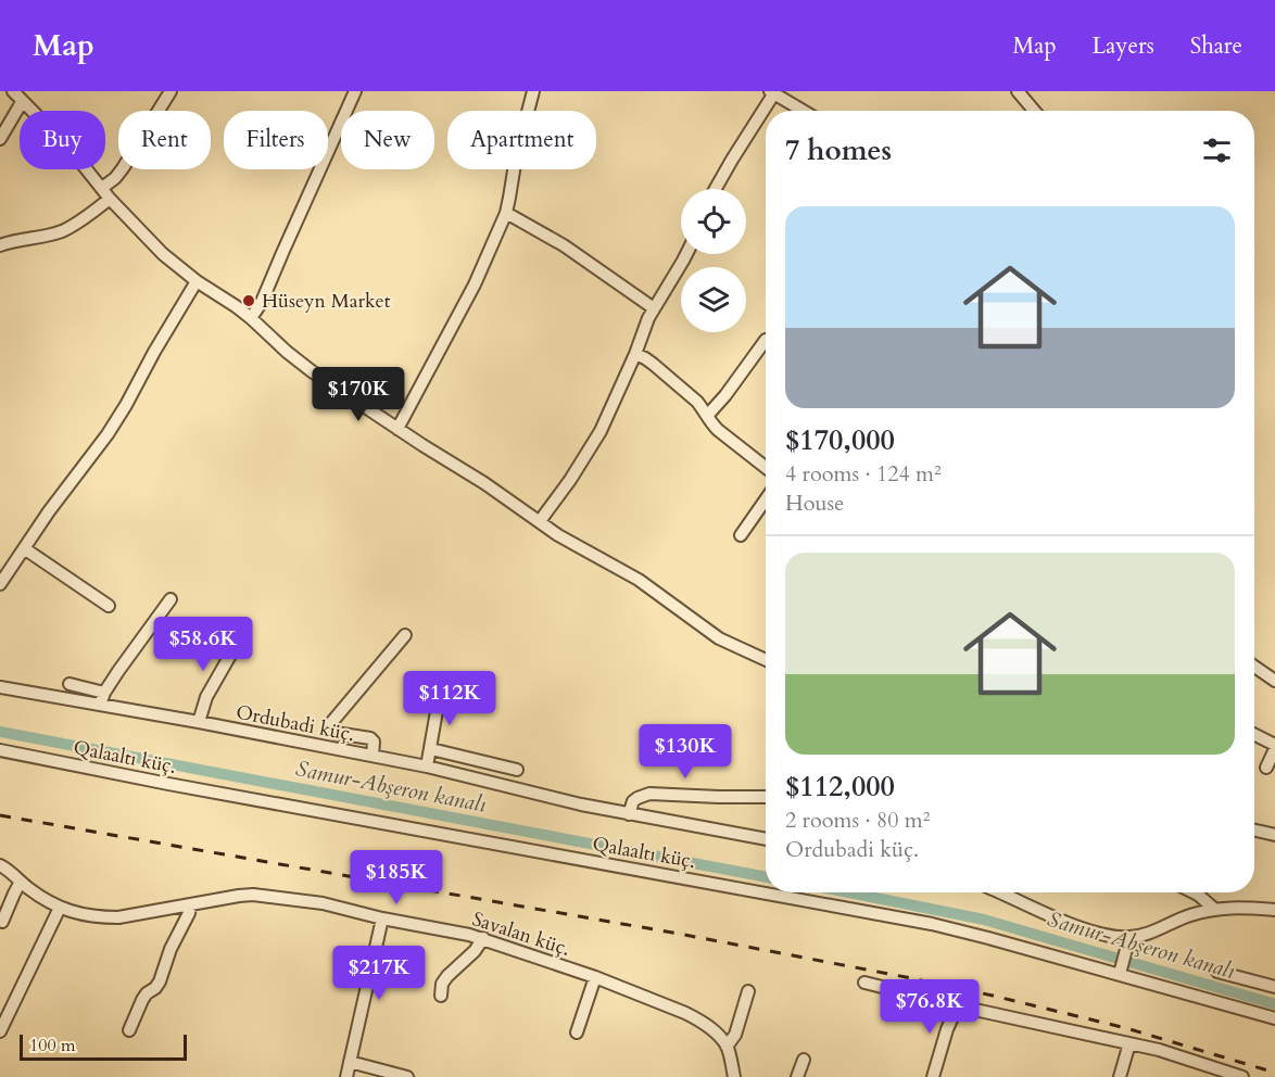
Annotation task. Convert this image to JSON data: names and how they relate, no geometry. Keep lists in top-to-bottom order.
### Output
{
  "streets": {
    "street": ["Ordubadi küç.", "Qalaaltı küç.", "Savalan küç."]
  },
  "water": ["Samur-Abşeron kanalı"],
  "places": ["Hüseyn Market"],
  "scale_bar": "100 m",
  "page": {
    "header": "Map",
    "nav": ["Map", "Layers", "Share"],
    "chip": [
      "Buy",
      "Rent",
      "Filters",
      "New",
      "Apartment"
    ],
    "heading": "7 homes",
    "list": [
      {
        "name": "$170,000",
        "note": "4 rooms · 124 m² · House"
      },
      {
        "name": "$112,000",
        "note": "2 rooms · 80 m² · Ordubadi küç."
      }
    ],
    "price": [
      "$170K",
      "$58.6K",
      "$112K",
      "$130K",
      "$185K",
      "$217K",
      "$76.8K"
    ],
    "scale": "100 m"
  }
}
